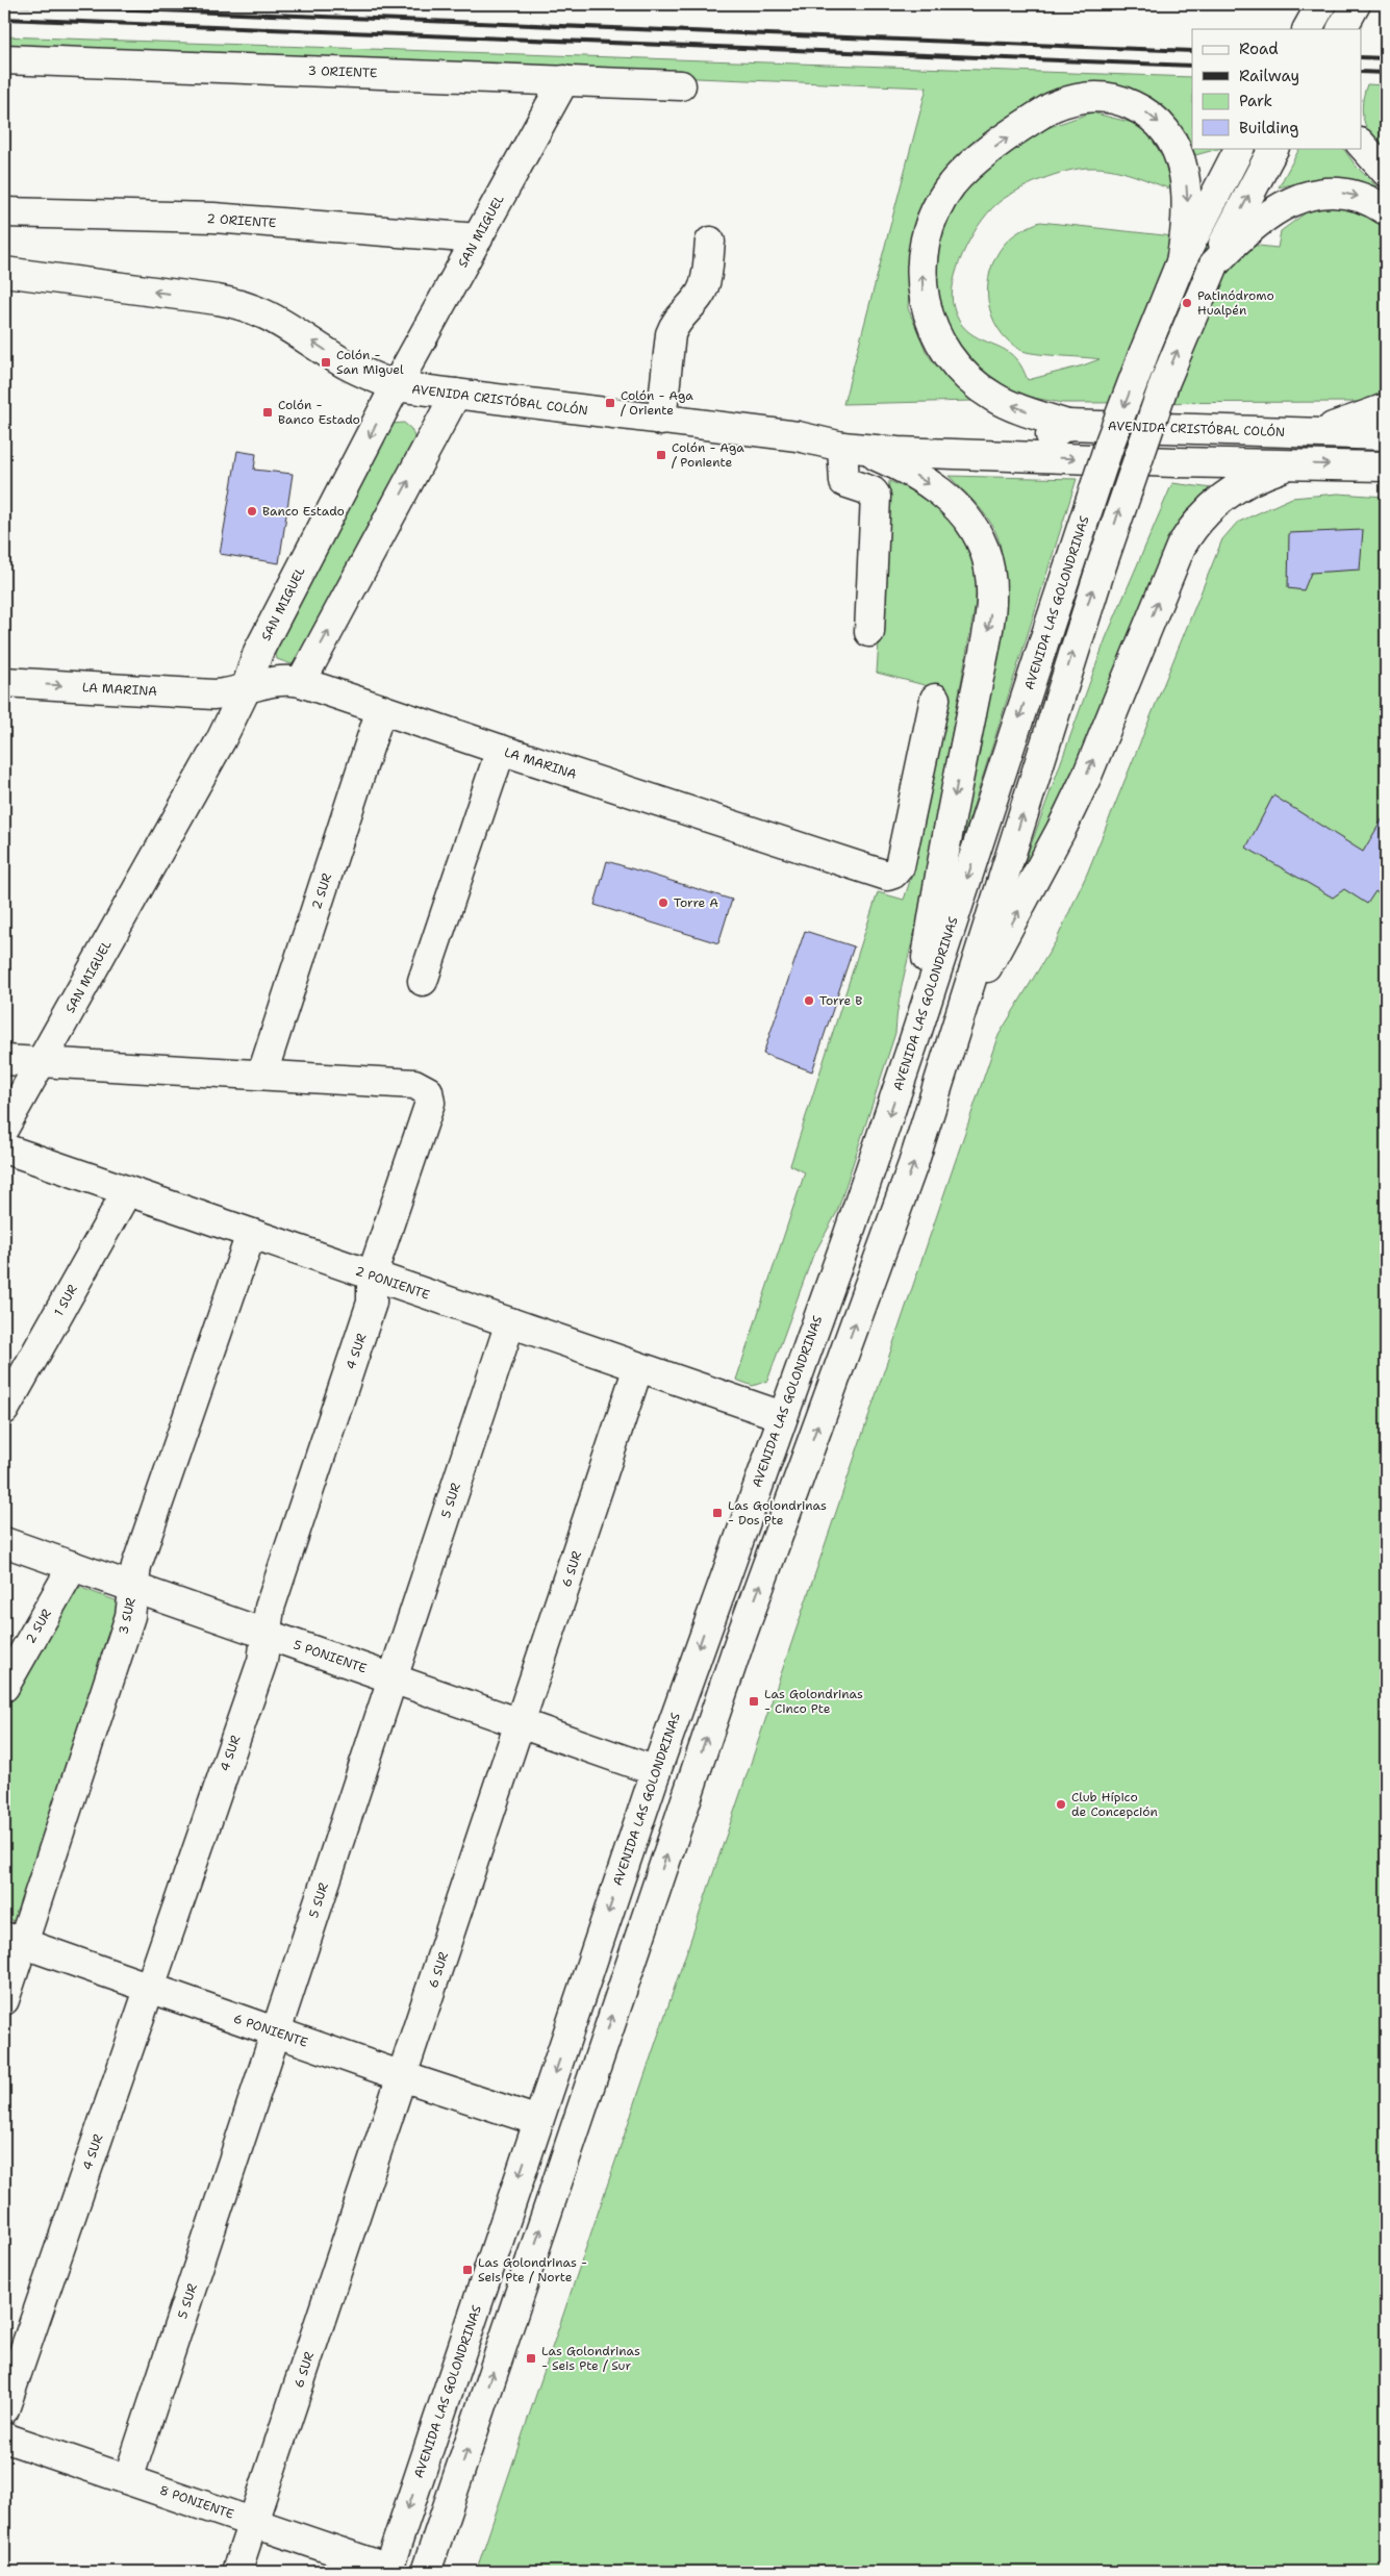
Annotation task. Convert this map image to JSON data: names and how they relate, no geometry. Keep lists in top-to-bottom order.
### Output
{
  "streets": {
    "street": [
      "3 ORIENTE",
      "2 ORIENTE",
      "SAN MIGUEL",
      "AVENIDA CRISTÓBAL COLÓN",
      "AVENIDA LAS GOLONDRINAS",
      "LA MARINA",
      "2 SUR",
      "2 PONIENTE",
      "1 SUR",
      "4 SUR",
      "5 SUR",
      "6 SUR",
      "3 SUR",
      "5 PONIENTE",
      "6 PONIENTE",
      "8 PONIENTE"
    ]
  },
  "crossings": [
    ["3 ORIENTE", "SAN MIGUEL"],
    ["2 ORIENTE", "SAN MIGUEL"],
    ["SAN MIGUEL", "AVENIDA CRISTÓBAL COLÓN"],
    ["SAN MIGUEL", "LA MARINA"],
    ["AVENIDA LAS GOLONDRINAS", "2 PONIENTE"],
    ["AVENIDA LAS GOLONDRINAS", "5 PONIENTE"],
    ["AVENIDA LAS GOLONDRINAS", "6 PONIENTE"],
    ["AVENIDA LAS GOLONDRINAS", "8 PONIENTE"],
    ["LA MARINA", "2 SUR"],
    ["2 SUR", "4 SUR"],
    ["2 SUR", "5 PONIENTE"],
    ["2 PONIENTE", "1 SUR"],
    ["2 PONIENTE", "4 SUR"],
    ["2 PONIENTE", "5 SUR"],
    ["2 PONIENTE", "6 SUR"],
    ["2 PONIENTE", "3 SUR"],
    ["4 SUR", "5 PONIENTE"],
    ["4 SUR", "6 PONIENTE"],
    ["5 SUR", "5 PONIENTE"],
    ["5 SUR", "6 PONIENTE"],
    ["5 SUR", "8 PONIENTE"],
    ["6 SUR", "5 PONIENTE"],
    ["6 SUR", "6 PONIENTE"],
    ["6 SUR", "8 PONIENTE"],
    ["3 SUR", "5 PONIENTE"],
    ["3 SUR", "6 PONIENTE"]
  ],
  "places": {
    "other": [
      "Patinódromo Hualpén",
      "Banco Estado",
      "Torre A",
      "Torre B",
      "Club Hípico de Concepción"
    ],
    "transit": [
      "Colón - San Miguel",
      "Colón - Aga / Oriente",
      "Colón - Banco Estado",
      "Colón - Aga / Poniente",
      "Las Golondrinas - Dos Pte",
      "Las Golondrinas - Cinco Pte",
      "Las Golondrinas - Seis Pte / Norte",
      "Las Golondrinas - Seis Pte / Sur"
    ]
  },
  "legend": [
    "Road",
    "Railway",
    "Park",
    "Building"
  ]
}
